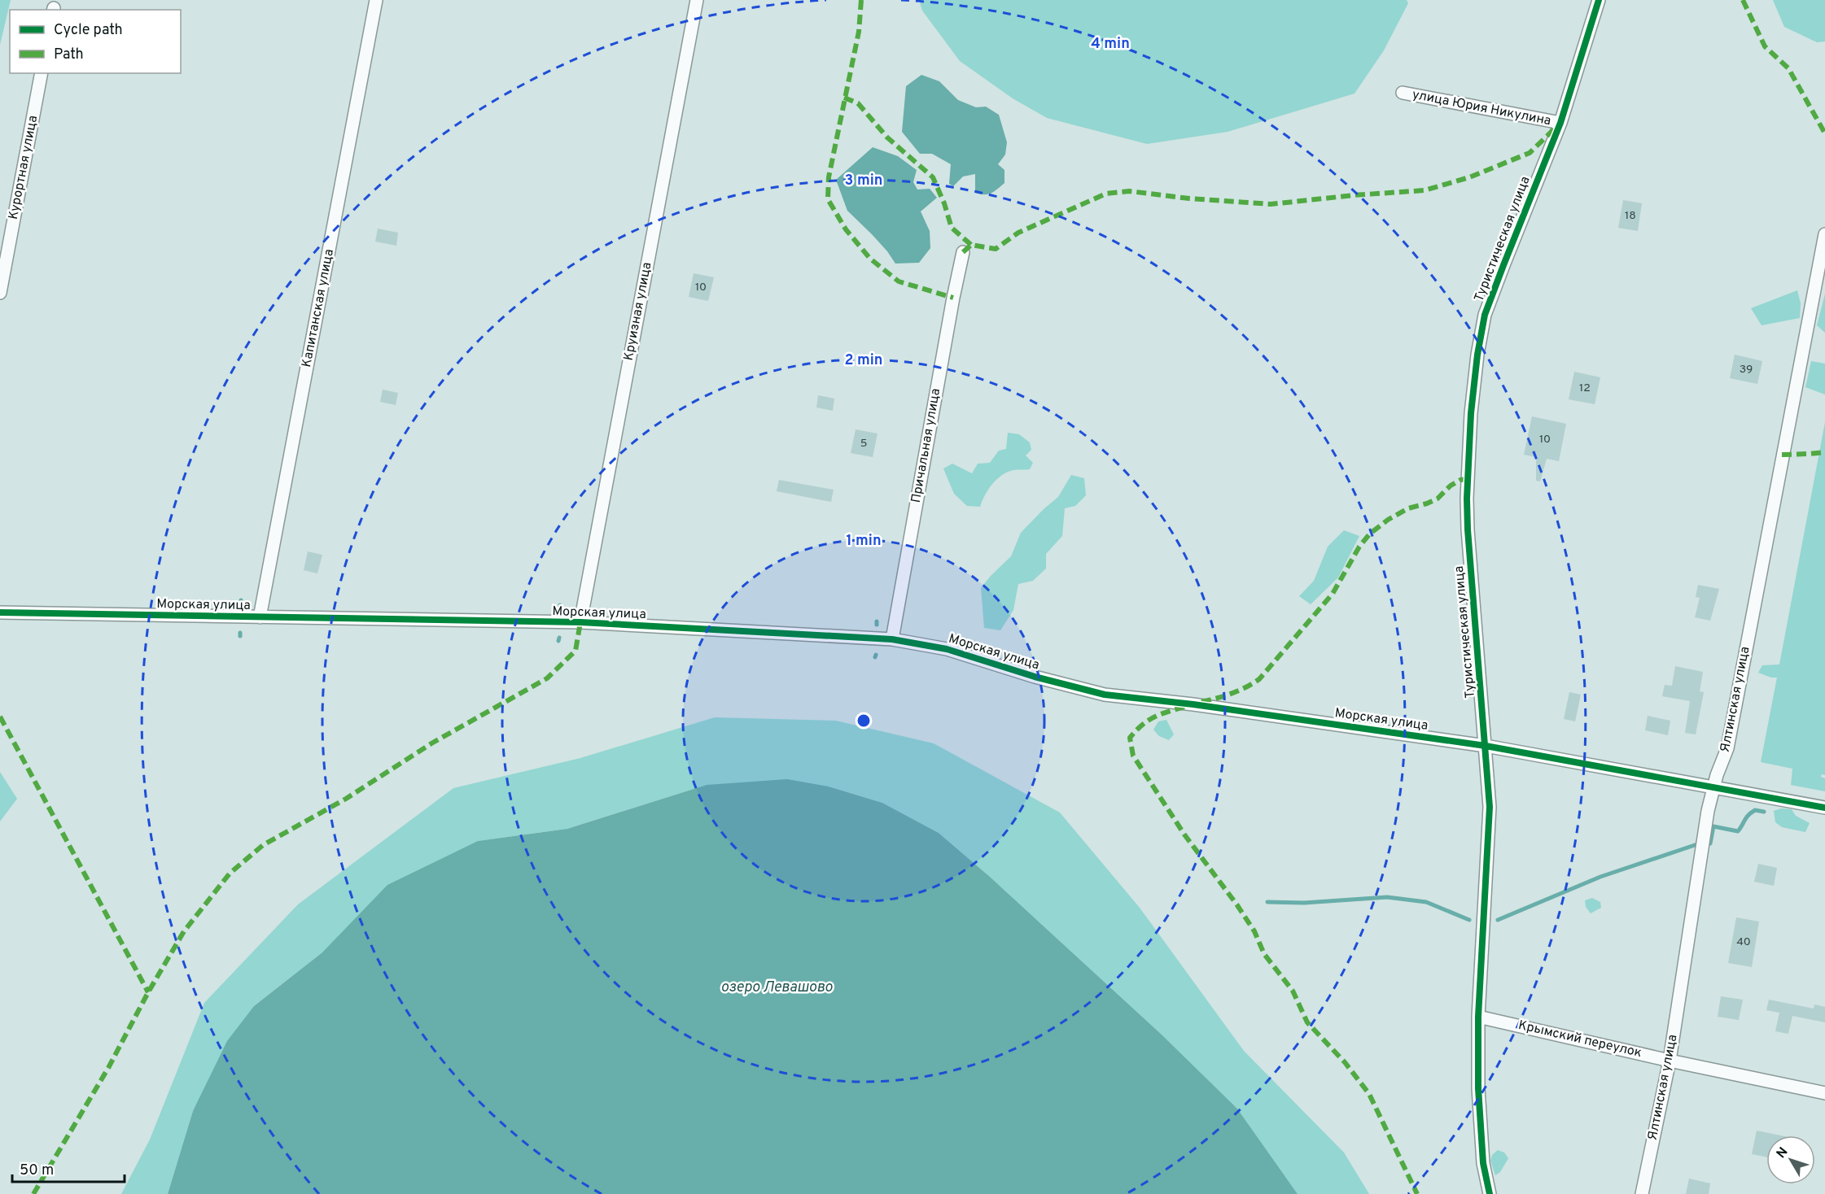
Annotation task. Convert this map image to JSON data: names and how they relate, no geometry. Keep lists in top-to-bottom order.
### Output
{
  "streets": {
    "street": [
      "улица Юрия Никулина",
      "Курортная улица",
      "Туристическая улица",
      "Капитанская улица",
      "Круизная улица",
      "Причальная улица",
      "Морская улица",
      "Ялтинская улица",
      "Крымский переулок"
    ]
  },
  "crossings": [
    ["улица Юрия Никулина", "Туристическая улица"],
    ["Туристическая улица", "Морская улица"],
    ["Туристическая улица", "Крымский переулок"],
    ["Капитанская улица", "Морская улица"],
    ["Круизная улица", "Морская улица"],
    ["Причальная улица", "Морская улица"],
    ["Морская улица", "Ялтинская улица"],
    ["Ялтинская улица", "Крымский переулок"]
  ],
  "water": ["озеро Левашово"],
  "house_numbers": [
    "18",
    "10",
    "39",
    "12",
    "10",
    "5",
    "40"
  ],
  "legend": ["Cycle path", "Path"],
  "scale_bar": "50 m",
  "north": "top left",
  "rings": [
    "4 min",
    "3 min",
    "2 min",
    "1 min"
  ]
}
